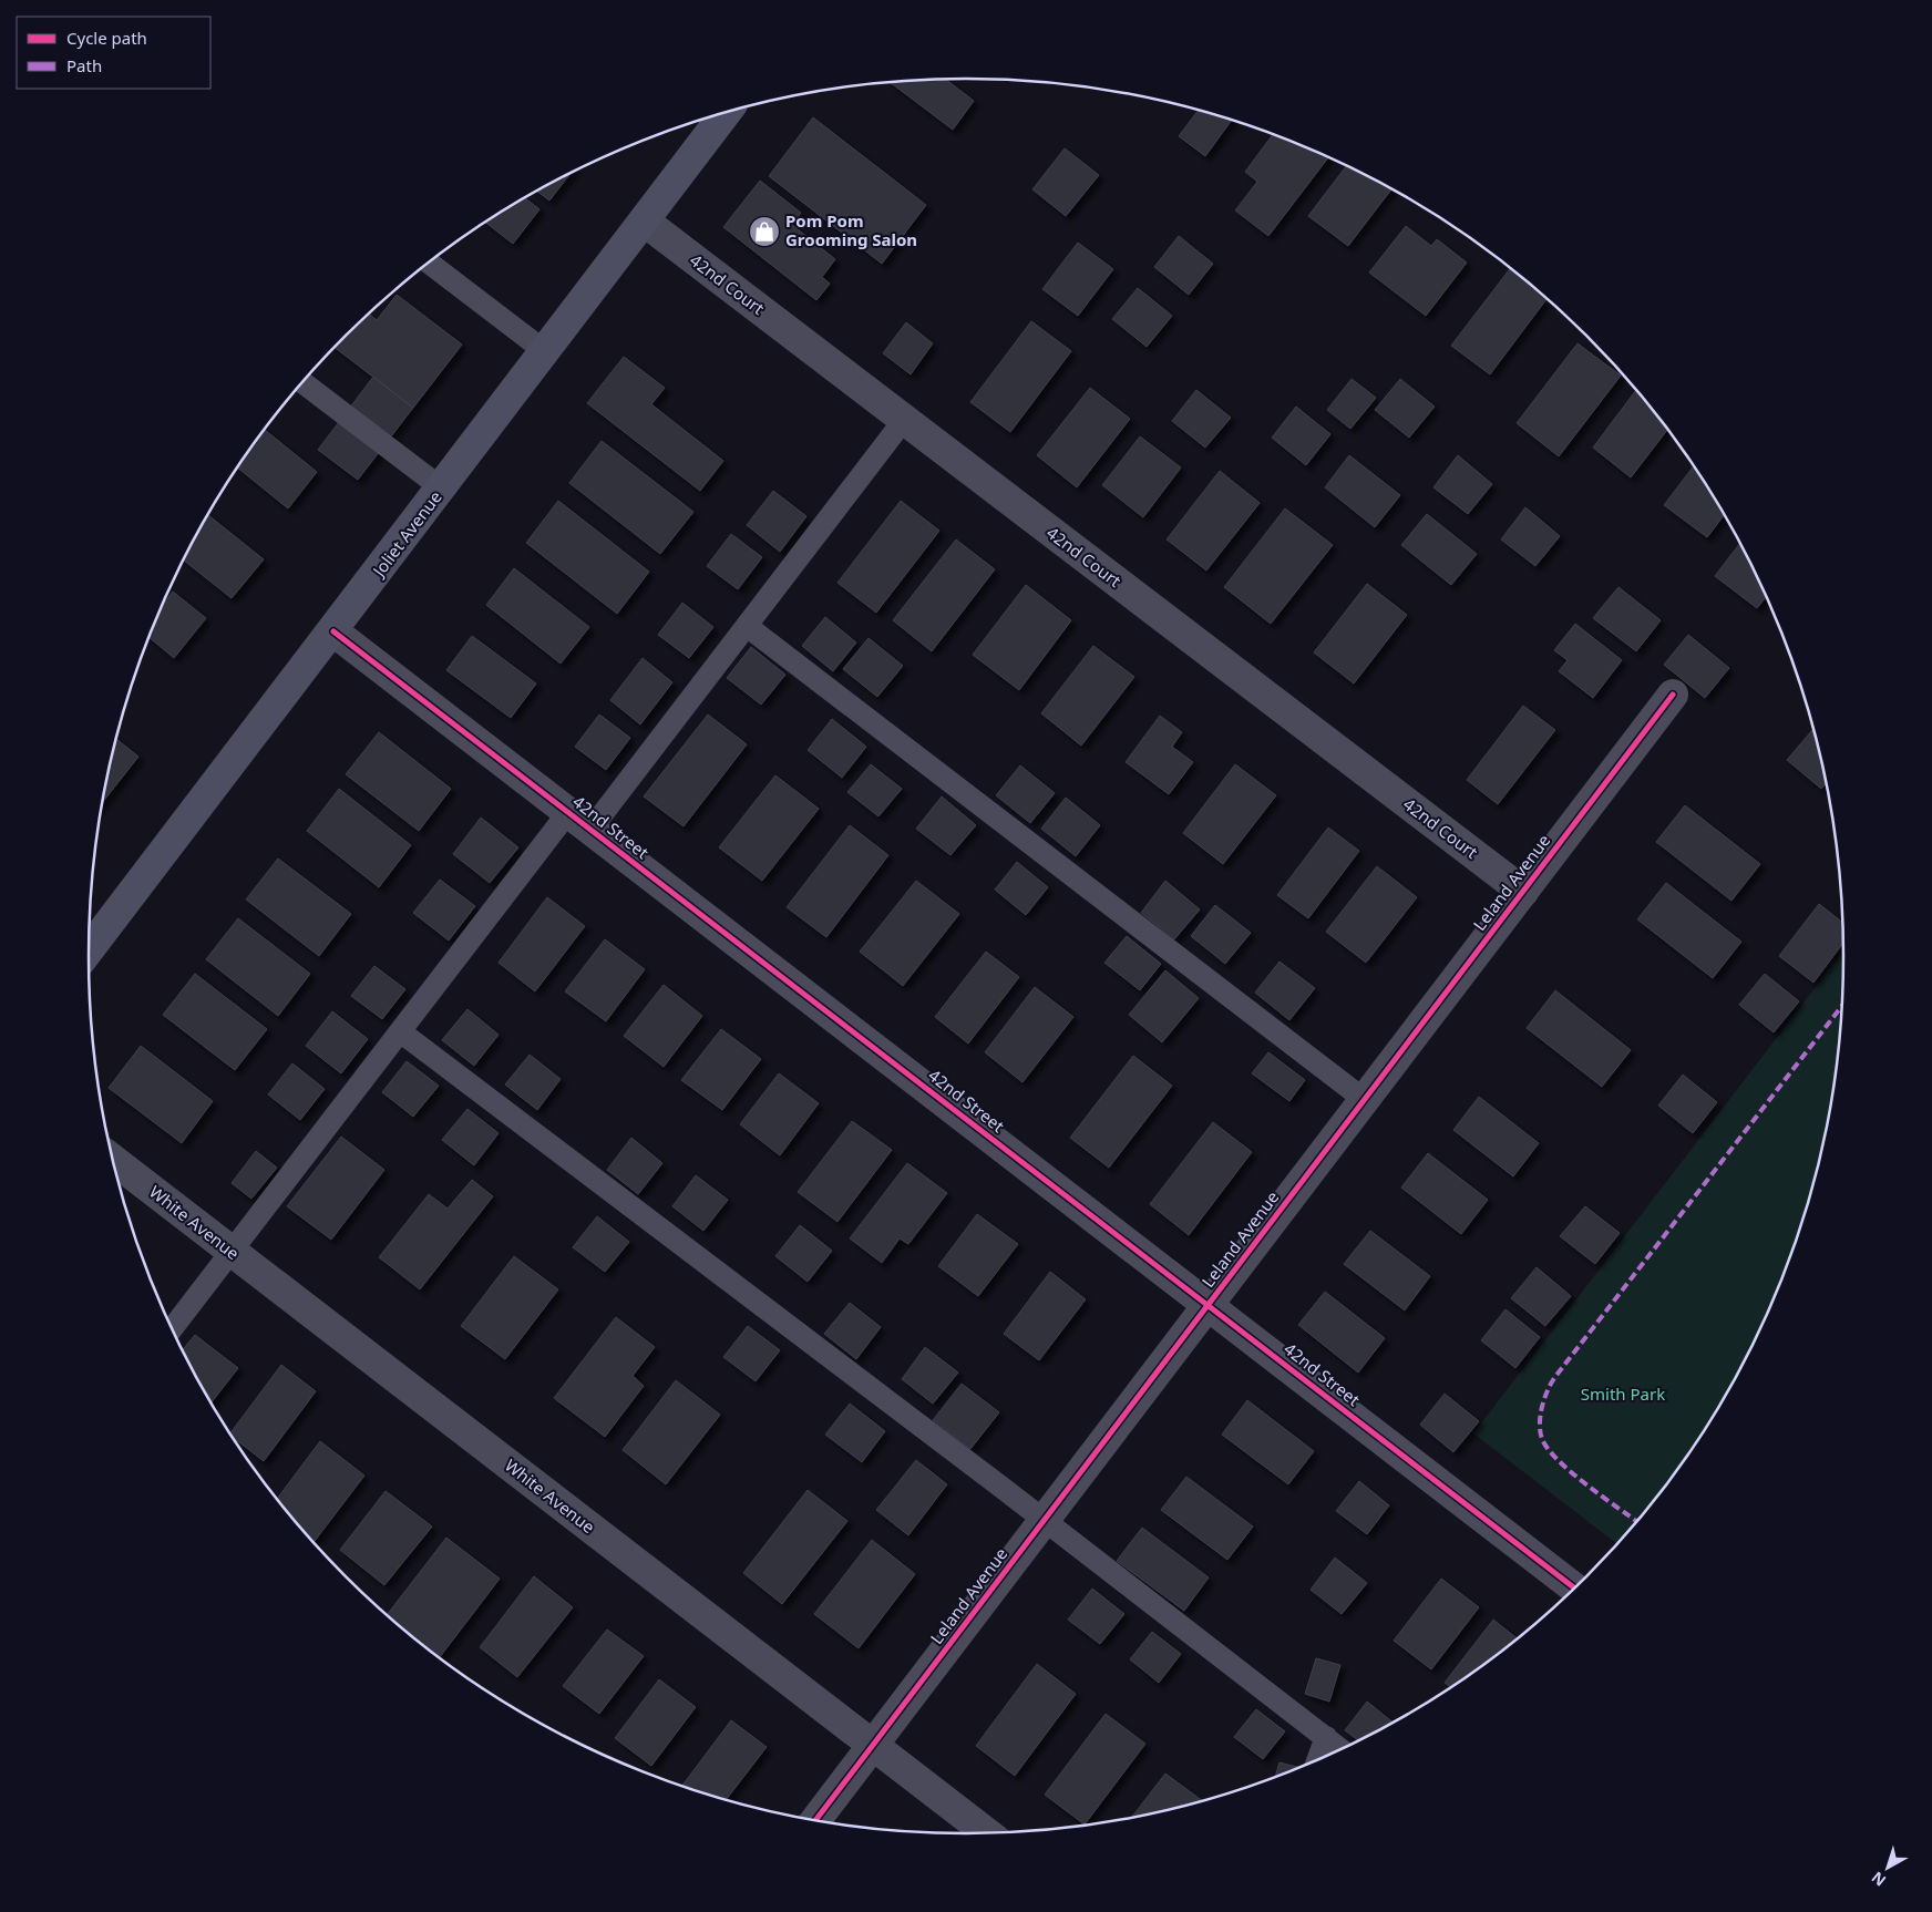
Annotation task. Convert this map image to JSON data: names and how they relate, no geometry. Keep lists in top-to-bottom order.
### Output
{
  "streets": {
    "street": [
      "42nd Court",
      "Joliet Avenue",
      "42nd Street",
      "Leland Avenue",
      "White Avenue"
    ]
  },
  "crossings": [
    ["42nd Court", "Joliet Avenue"],
    ["42nd Court", "Leland Avenue"],
    ["Joliet Avenue", "42nd Street"],
    ["42nd Street", "Leland Avenue"],
    ["Leland Avenue", "White Avenue"]
  ],
  "parks": ["Smith Park"],
  "places": {
    "shop": ["Pom Pom Grooming Salon"]
  },
  "legend": ["Cycle path", "Path"],
  "north": "bottom left"
}
